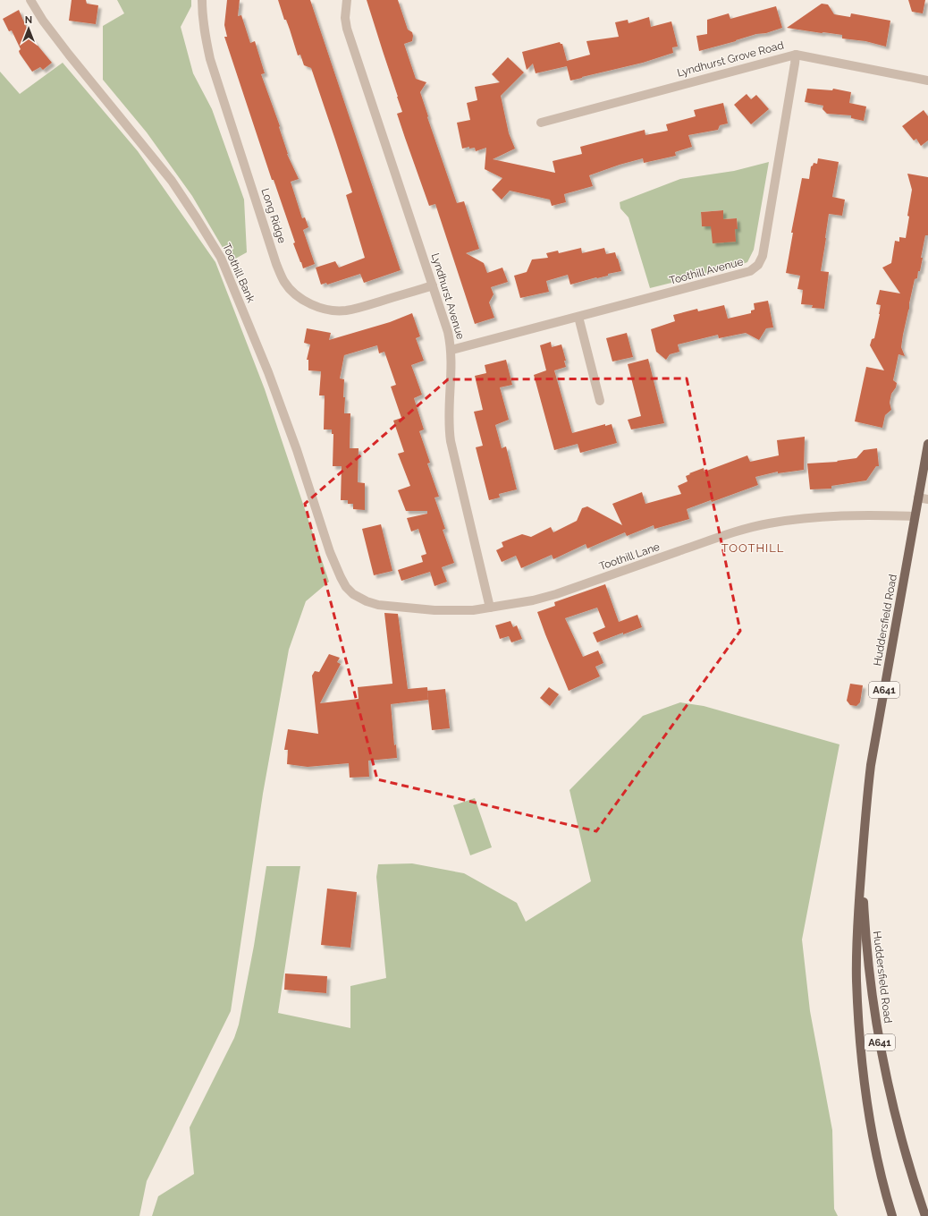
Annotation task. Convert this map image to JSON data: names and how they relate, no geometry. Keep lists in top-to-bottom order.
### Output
{
  "streets": {
    "main road": ["Huddersfield Road", "A641"],
    "street": [
      "Lyndhurst Grove Road",
      "Long Ridge",
      "Toothill Avenue",
      "Toothill Bank",
      "Lyndhurst Avenue",
      "Toothill Lane"
    ]
  },
  "crossings": [
    ["Lyndhurst Grove Road", "Toothill Avenue"],
    ["Long Ridge", "Lyndhurst Avenue"],
    ["Toothill Avenue", "Lyndhurst Avenue"],
    ["Toothill Bank", "Toothill Lane"],
    ["Lyndhurst Avenue", "Toothill Lane"],
    ["Toothill Lane", "Huddersfield Road"]
  ],
  "districts": ["TOOTHILL"],
  "north": "top"
}
